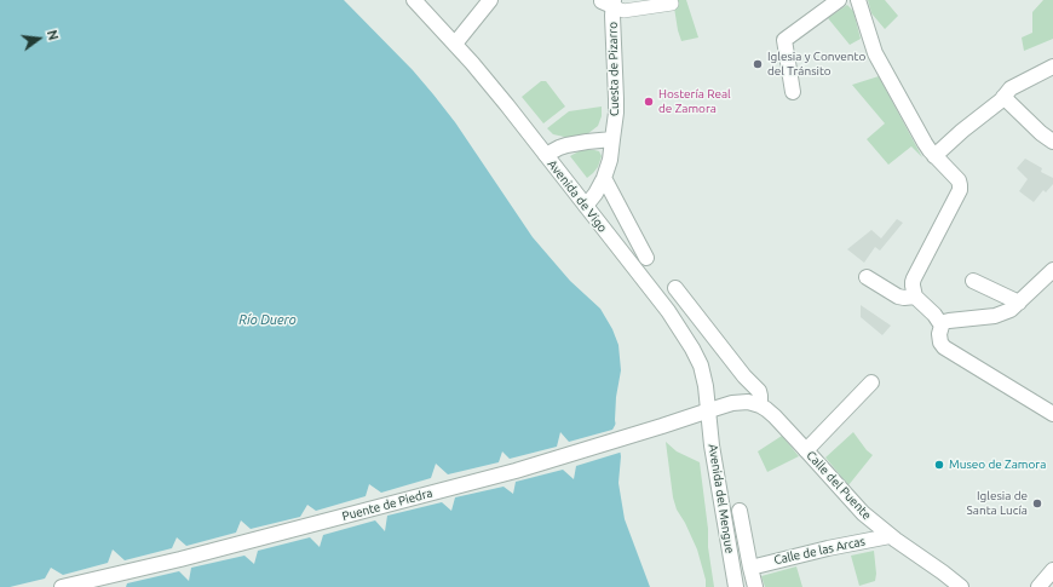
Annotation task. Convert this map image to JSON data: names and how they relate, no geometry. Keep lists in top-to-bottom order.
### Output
{
  "streets": {
    "street": [
      "Cuesta de Pizarro",
      "Avenida de Vigo",
      "Calle del Puente",
      "Avenida del Mengue",
      "Puente de Piedra",
      "Calle de las Arcas"
    ]
  },
  "crossings": [
    ["Cuesta de Pizarro", "Avenida de Vigo"],
    ["Avenida de Vigo", "Avenida del Mengue"],
    ["Avenida de Vigo", "Puente de Piedra"],
    ["Calle del Puente", "Calle de las Arcas"],
    ["Avenida del Mengue", "Puente de Piedra"]
  ],
  "water": ["Río Duero"],
  "places": [
    "Iglesia y Convento del Tránsito",
    "Hostería Real de Zamora",
    "Museo de Zamora",
    "Iglesia de Santa Lucía"
  ],
  "north": "right"
}
